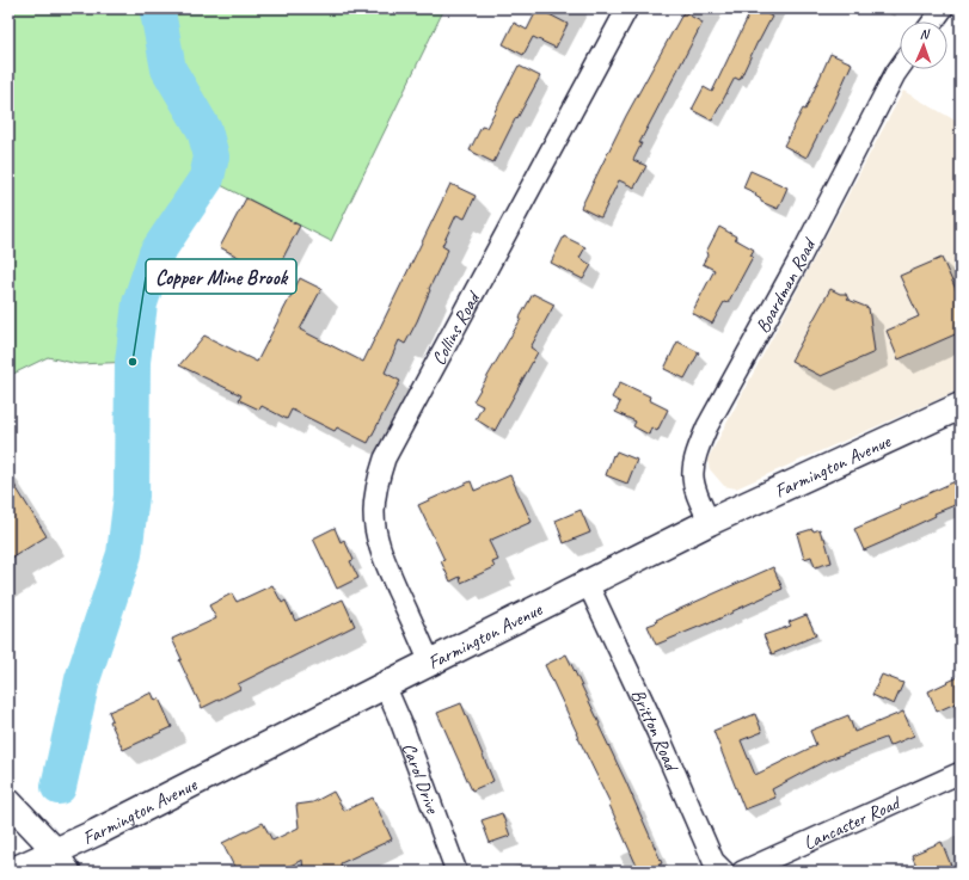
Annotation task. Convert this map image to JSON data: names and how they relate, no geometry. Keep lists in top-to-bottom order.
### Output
{
  "streets": {
    "highway": ["Farmington Avenue"],
    "street": [
      "Boardman Road",
      "Collins Road",
      "Britton Road",
      "Carol Drive",
      "Lancaster Road"
    ]
  },
  "crossings": [
    ["Boardman Road", "Farmington Avenue"],
    ["Collins Road", "Farmington Avenue"],
    ["Farmington Avenue", "Britton Road"],
    ["Farmington Avenue", "Carol Drive"]
  ],
  "places": ["Copper Mine Brook"],
  "north": "top"
}
